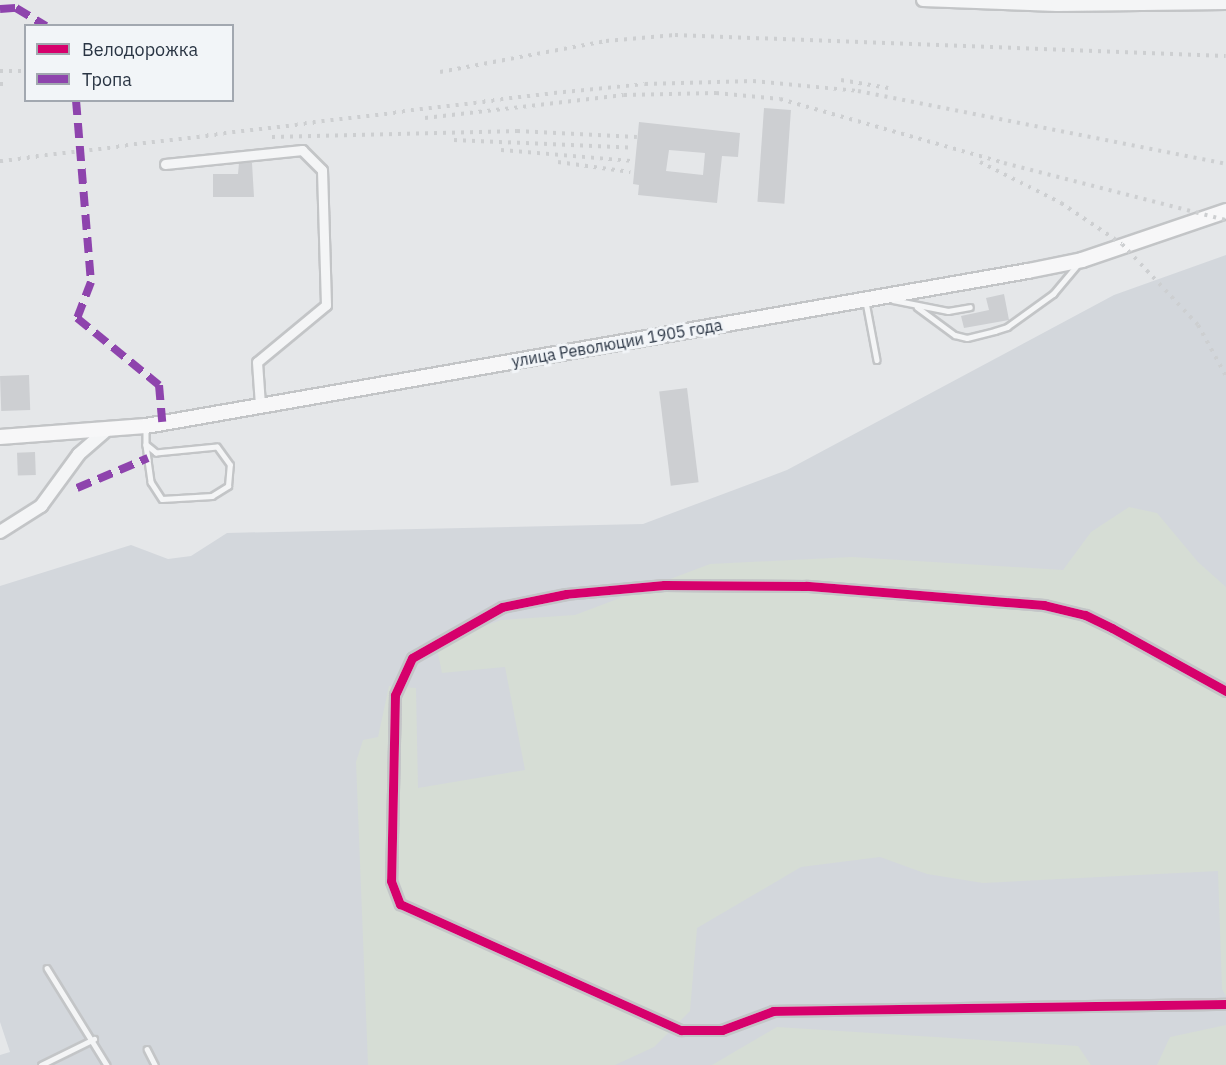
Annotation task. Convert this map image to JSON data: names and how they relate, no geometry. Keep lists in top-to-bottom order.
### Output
{
  "streets": {
    "main road": ["улица Революции 1905 года"]
  },
  "legend": ["Велодорожка", "Тропа"]
}
